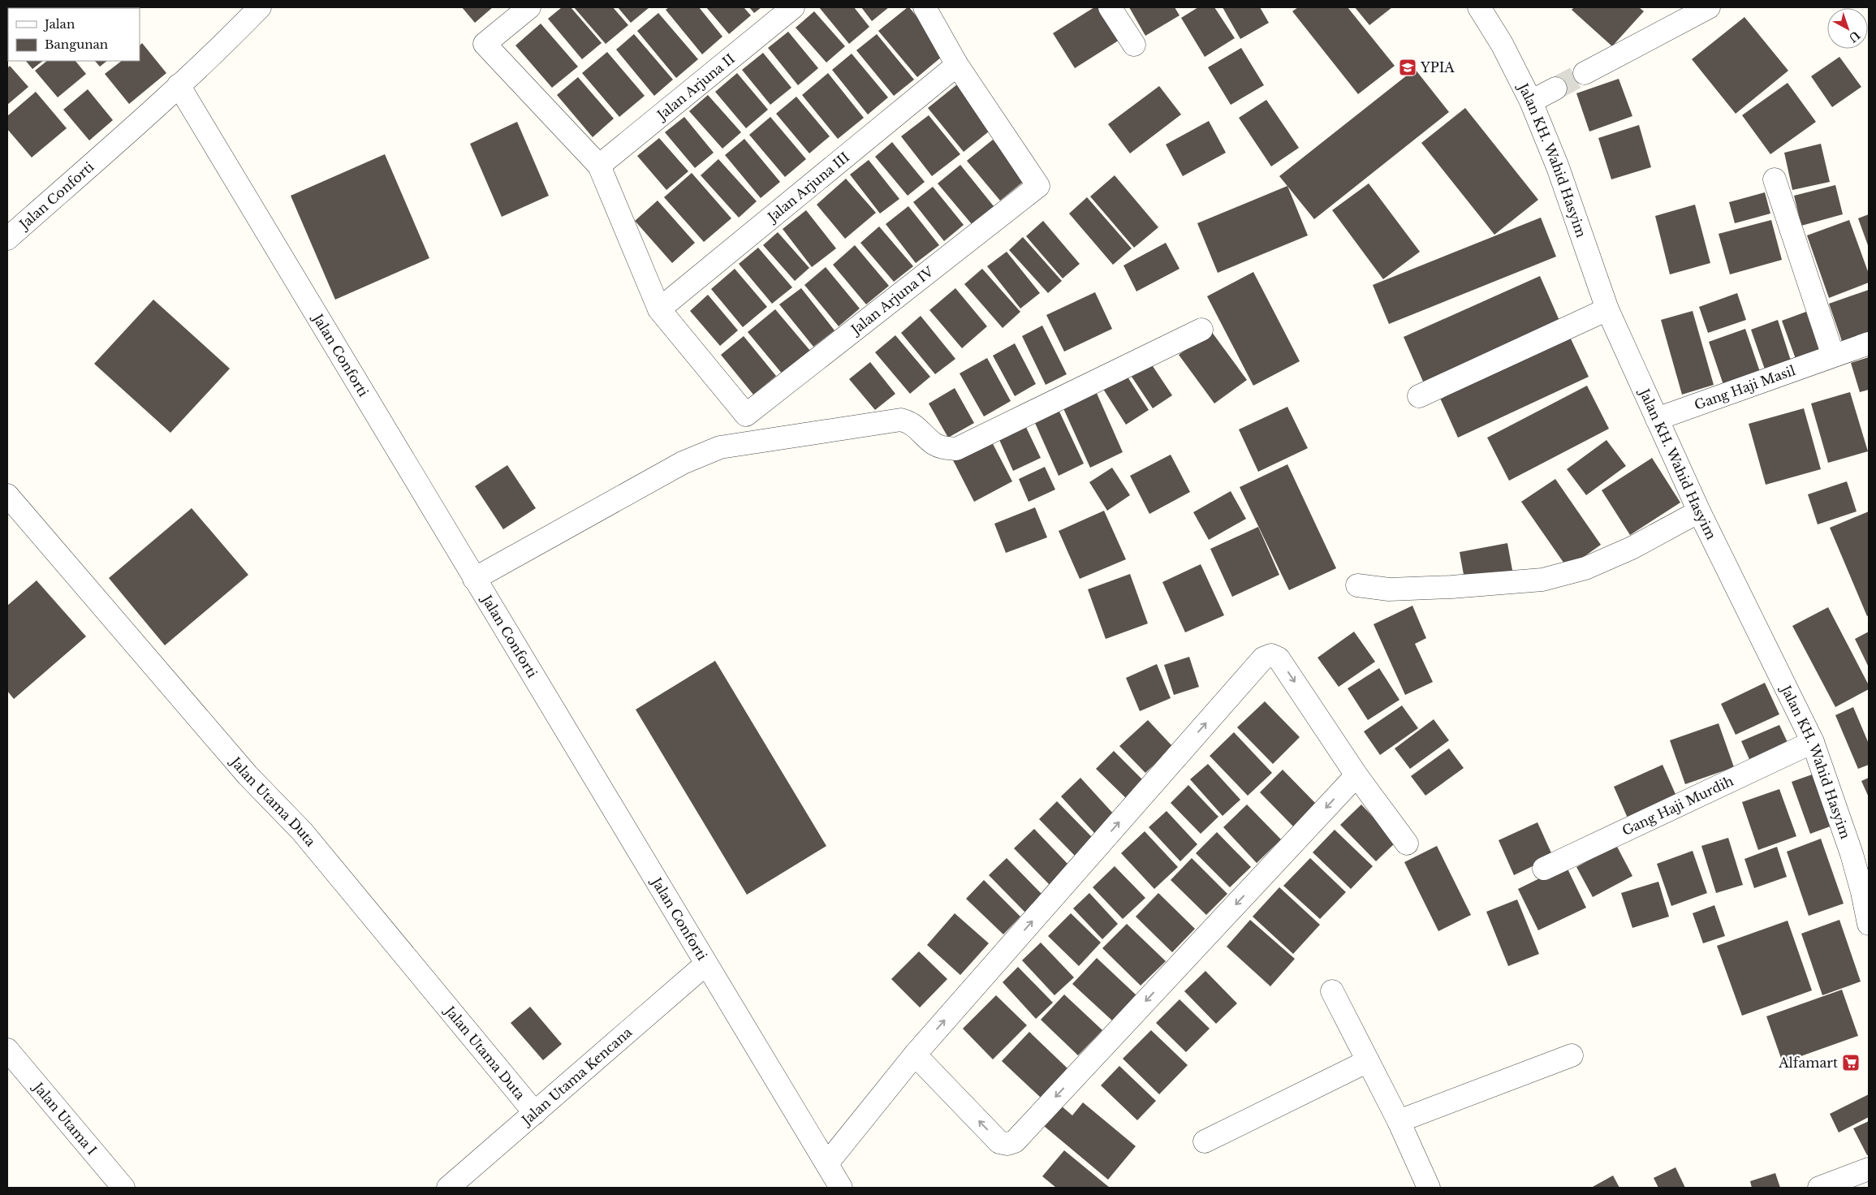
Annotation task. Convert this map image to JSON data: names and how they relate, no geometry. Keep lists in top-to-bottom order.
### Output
{
  "streets": {
    "street": [
      "Jalan Arjuna II",
      "Jalan KH. Wahid Hasyim",
      "Jalan Arjuna III",
      "Jalan Conforti",
      "Jalan Arjuna IV",
      "Gang Haji Masil",
      "Jalan Utama Duta",
      "Gang Haji Murdih",
      "Jalan Utama Kencana",
      "Jalan Utama I"
    ]
  },
  "crossings": [
    ["Jalan KH. Wahid Hasyim", "Gang Haji Masil"],
    ["Jalan KH. Wahid Hasyim", "Gang Haji Murdih"],
    ["Jalan Arjuna III", "Jalan Arjuna IV"],
    ["Jalan Conforti", "Jalan Utama Kencana"],
    ["Jalan Utama Duta", "Jalan Utama Kencana"]
  ],
  "places": {
    "school or university": ["YPIA"],
    "supermarket": ["Alfamart"]
  },
  "legend": ["Jalan", "Bangunan"],
  "north": "bottom right"
}
